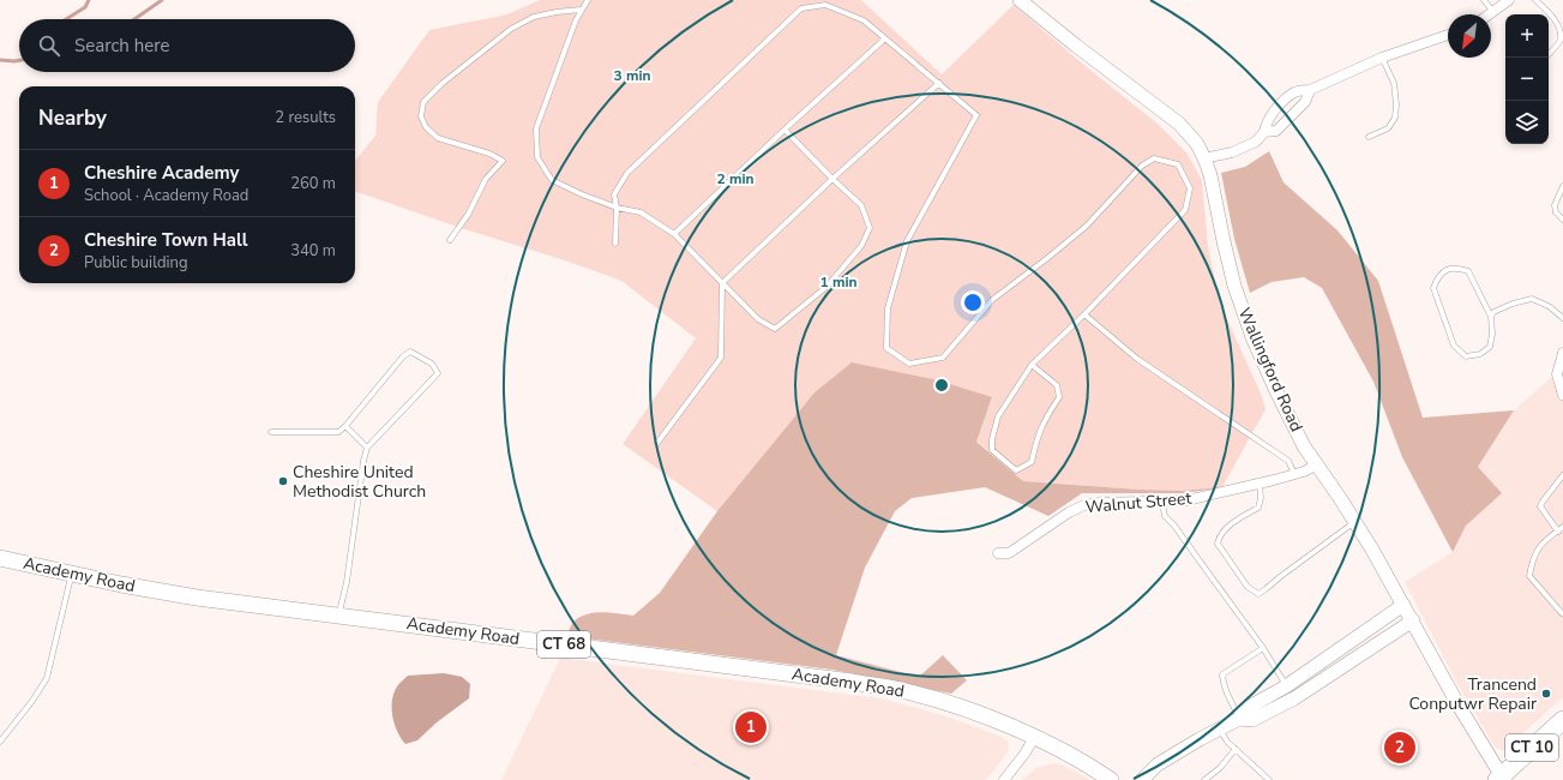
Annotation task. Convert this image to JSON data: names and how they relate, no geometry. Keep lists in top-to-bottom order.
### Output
{
  "streets": {
    "highway": ["CT 10"],
    "main road": ["Academy Road", "CT 68"],
    "street": ["Wallingford Road", "Walnut Street"]
  },
  "crossings": [
    ["Wallingford Road", "Walnut Street"],
    ["Wallingford Road", "CT 10"]
  ],
  "places": ["Cheshire United Methodist Church", "Trancend Conputwr Repair"],
  "north": "bottom left",
  "page": {
    "map_buttons": ["+", "−"],
    "search": "Search here",
    "heading": ["Nearby", "2 results"],
    "list": [
      {
        "mark": "1",
        "name": "Cheshire Academy",
        "note": "School · Academy Road",
        "value": "260 m"
      },
      {
        "mark": "2",
        "name": "Cheshire Town Hall",
        "note": "Public building",
        "value": "340 m"
      }
    ],
    "pins": ["1", "2"]
  },
  "rings": ["3 min", "2 min", "1 min"]
}
